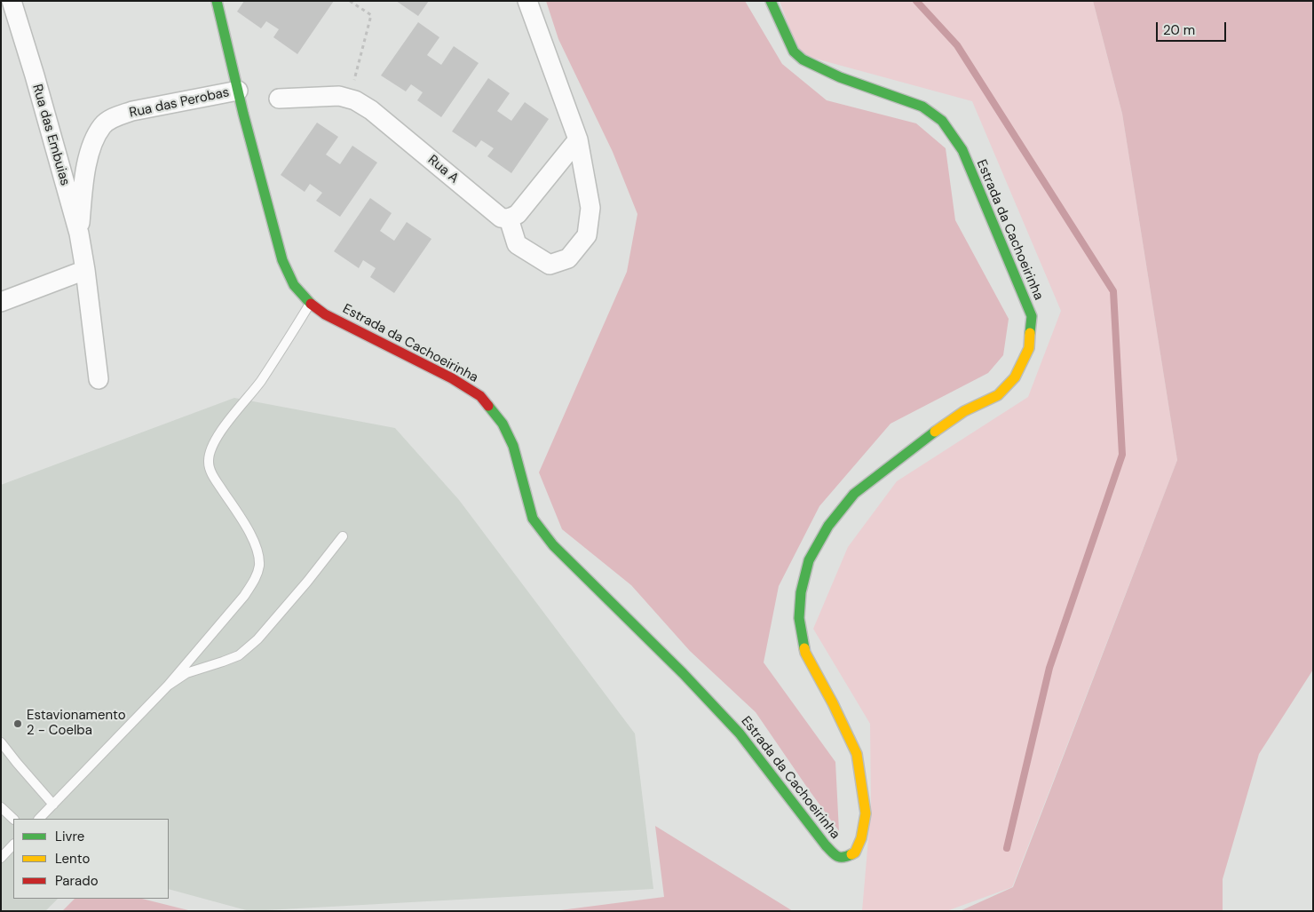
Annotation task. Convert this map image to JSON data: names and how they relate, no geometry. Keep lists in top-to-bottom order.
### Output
{
  "streets": {
    "street": [
      "Rua das Perobas",
      "Rua das Embuias",
      "Rua A",
      "Estrada da Cachoeirinha"
    ]
  },
  "crossings": [
    ["Rua das Perobas", "Rua das Embuias"],
    ["Rua das Perobas", "Estrada da Cachoeirinha"]
  ],
  "places": ["Estavionamento 2 - Coelba"],
  "legend": ["Livre", "Lento", "Parado"],
  "scale_bar": "20 m"
}
